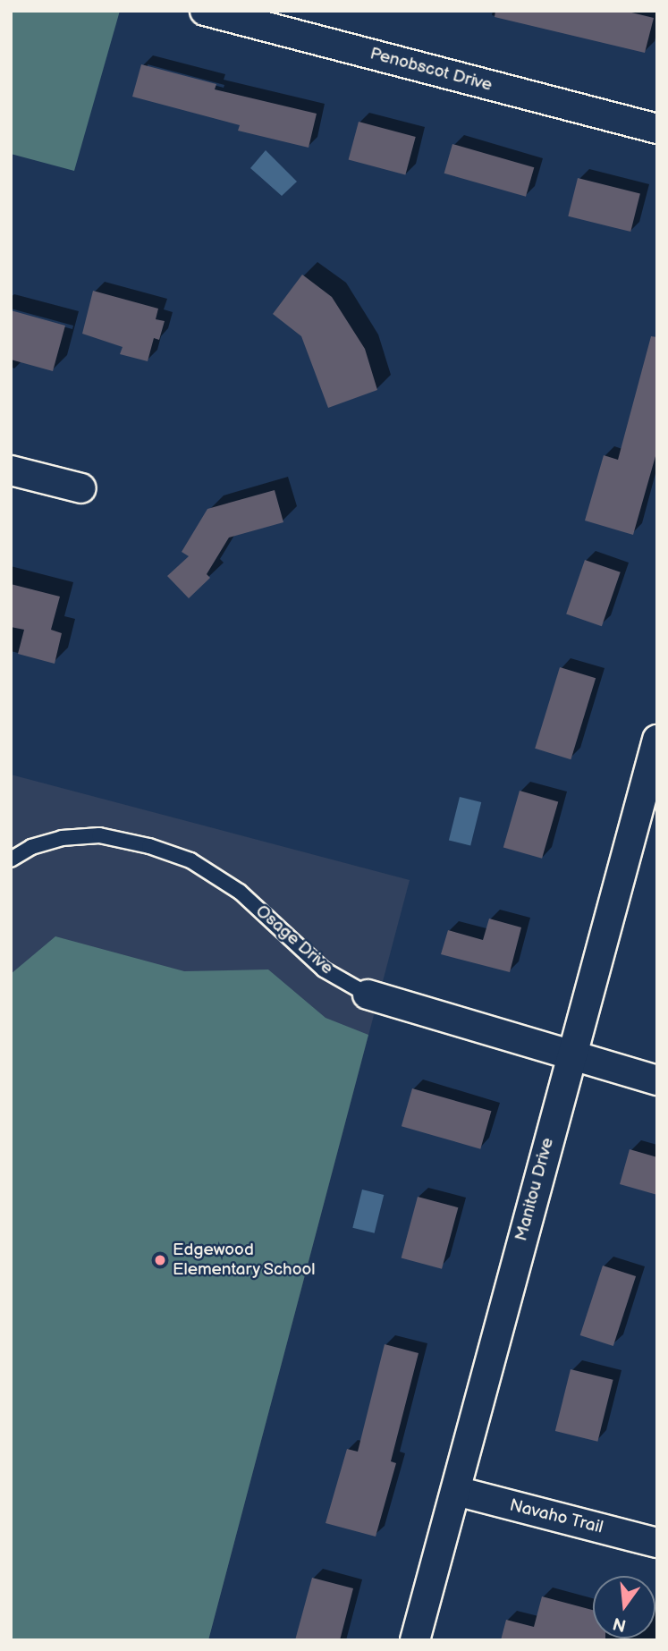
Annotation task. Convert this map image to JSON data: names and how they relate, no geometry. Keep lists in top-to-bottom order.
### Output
{
  "streets": {
    "street": [
      "Penobscot Drive",
      "Osage Drive",
      "Manitou Drive",
      "Navaho Trail"
    ]
  },
  "crossings": [
    ["Osage Drive", "Manitou Drive"],
    ["Manitou Drive", "Navaho Trail"]
  ],
  "places": ["Edgewood Elementary School"],
  "north": "bottom"
}
